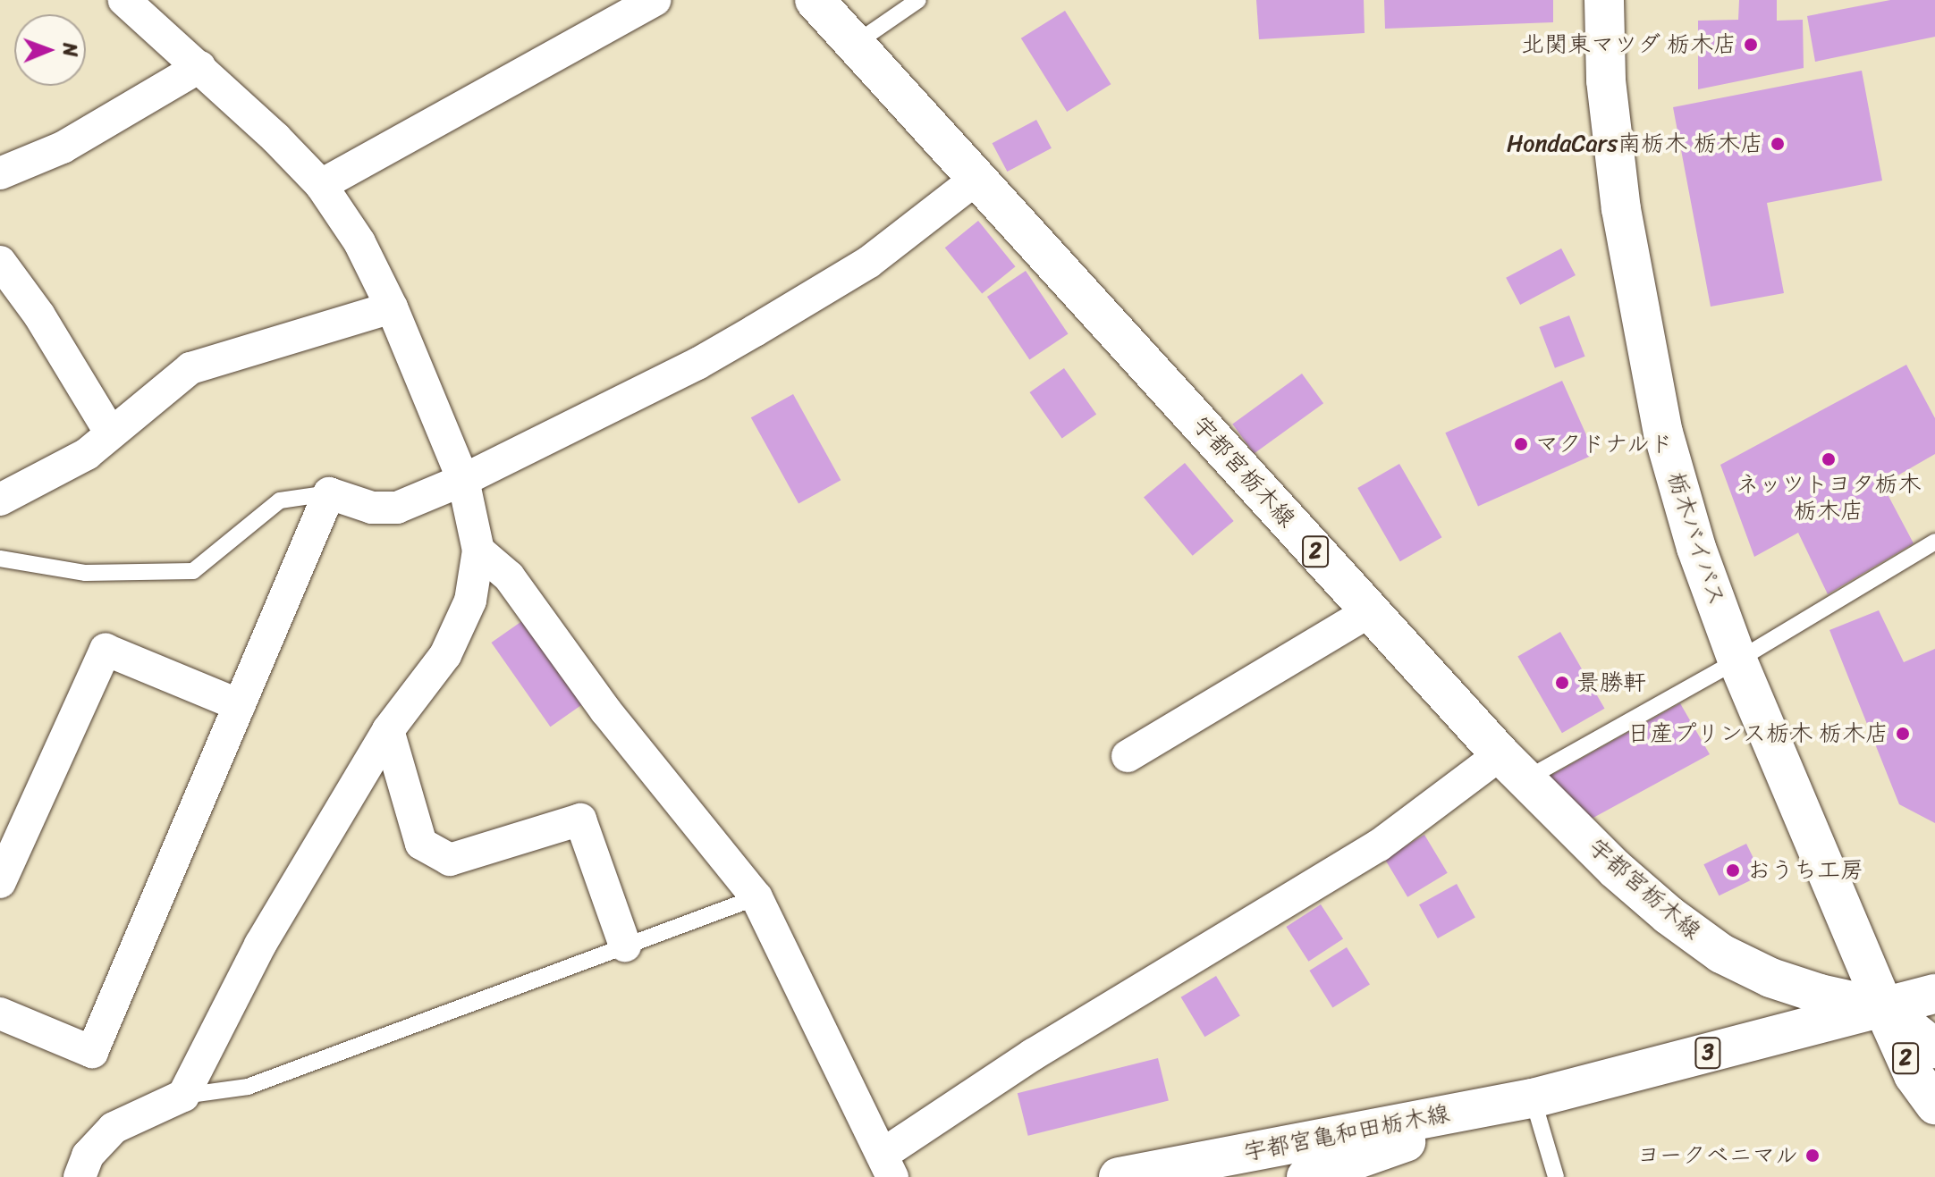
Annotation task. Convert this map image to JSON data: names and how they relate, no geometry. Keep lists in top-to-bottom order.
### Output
{
  "streets": {
    "main road": [
      "宇都宮栃木線",
      "栃木バイパス",
      "2",
      "3",
      "宇都宮亀和田栃木線"
    ]
  },
  "crossings": [
    ["宇都宮栃木線", "栃木バイパス"],
    ["宇都宮栃木線", "2"],
    ["宇都宮栃木線", "3"],
    ["宇都宮栃木線", "宇都宮亀和田栃木線"],
    ["栃木バイパス", "2"],
    ["栃木バイパス", "3"],
    ["栃木バイパス", "宇都宮亀和田栃木線"],
    ["2", "3"],
    ["2", "宇都宮亀和田栃木線"],
    ["3", "宇都宮亀和田栃木線"]
  ],
  "places": [
    "北関東マツダ 栃木店",
    "HondaCars南栃木 栃木店",
    "マクドナルド",
    "ネッツトヨタ栃木 栃木店",
    "景勝軒",
    "日産プリンス栃木 栃木店",
    "おうち工房",
    "ヨークベニマル"
  ],
  "north": "right"
}
